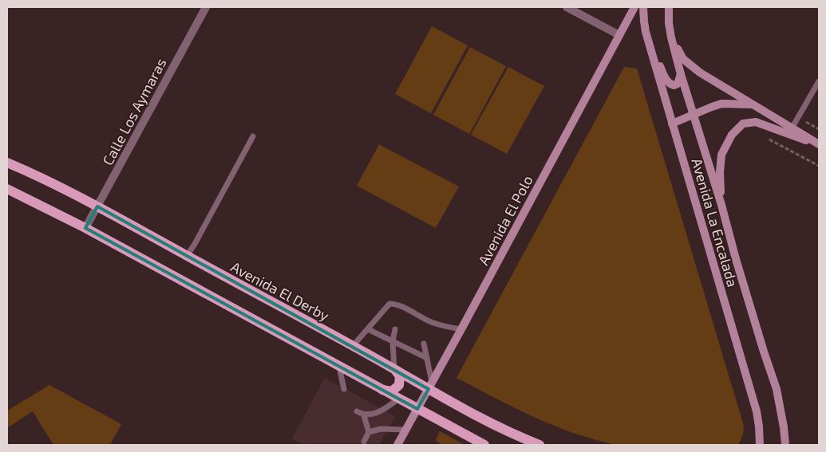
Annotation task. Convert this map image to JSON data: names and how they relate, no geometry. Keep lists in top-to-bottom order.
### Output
{
  "streets": {
    "main road": ["Avenida El Polo", "Avenida La Encalada", "Avenida El Derby"],
    "street": ["Calle Los Aymaras"]
  },
  "crossings": [
    ["Calle Los Aymaras", "Avenida El Derby"],
    ["Avenida El Polo", "Avenida El Derby"]
  ]
}
